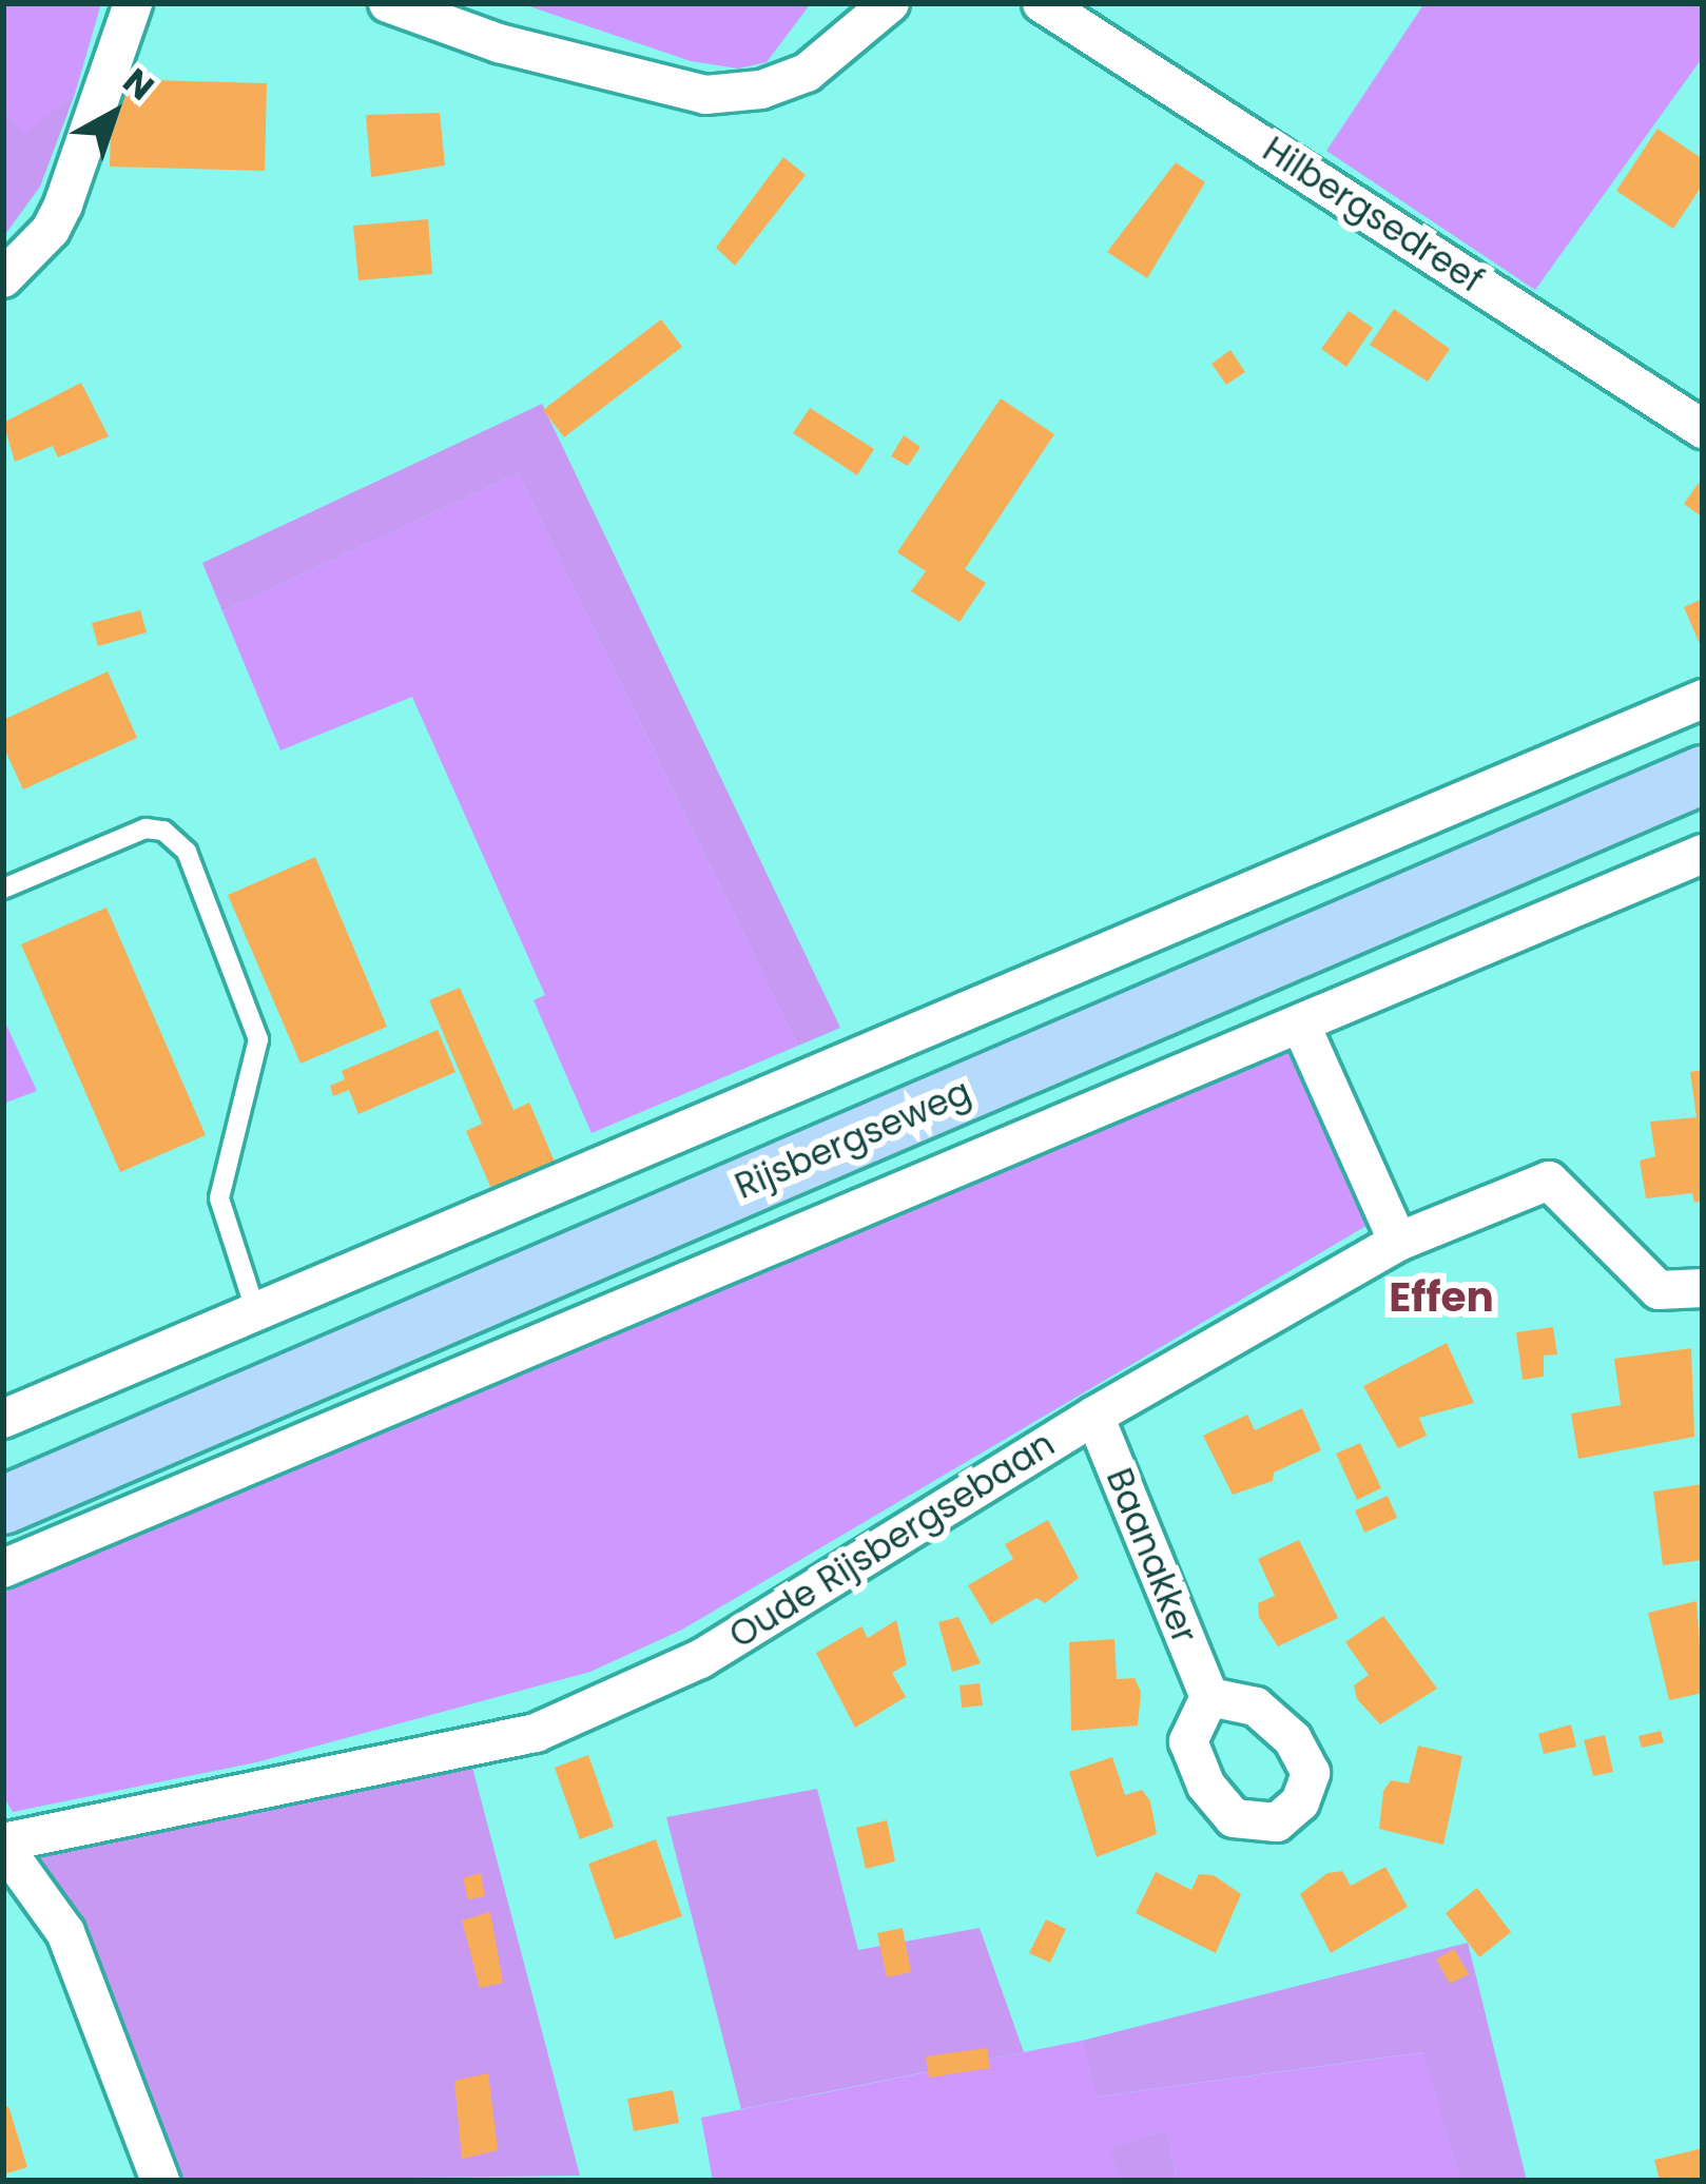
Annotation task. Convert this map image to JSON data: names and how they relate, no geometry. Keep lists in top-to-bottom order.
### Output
{
  "streets": {
    "main road": ["Rijsbergseweg"],
    "street": ["Hilbergsedreef", "Oude Rijsbergsebaan", "Baanakker"]
  },
  "crossings": [
    ["Oude Rijsbergsebaan", "Baanakker"]
  ],
  "districts": ["Effen"],
  "north": "top right"
}
